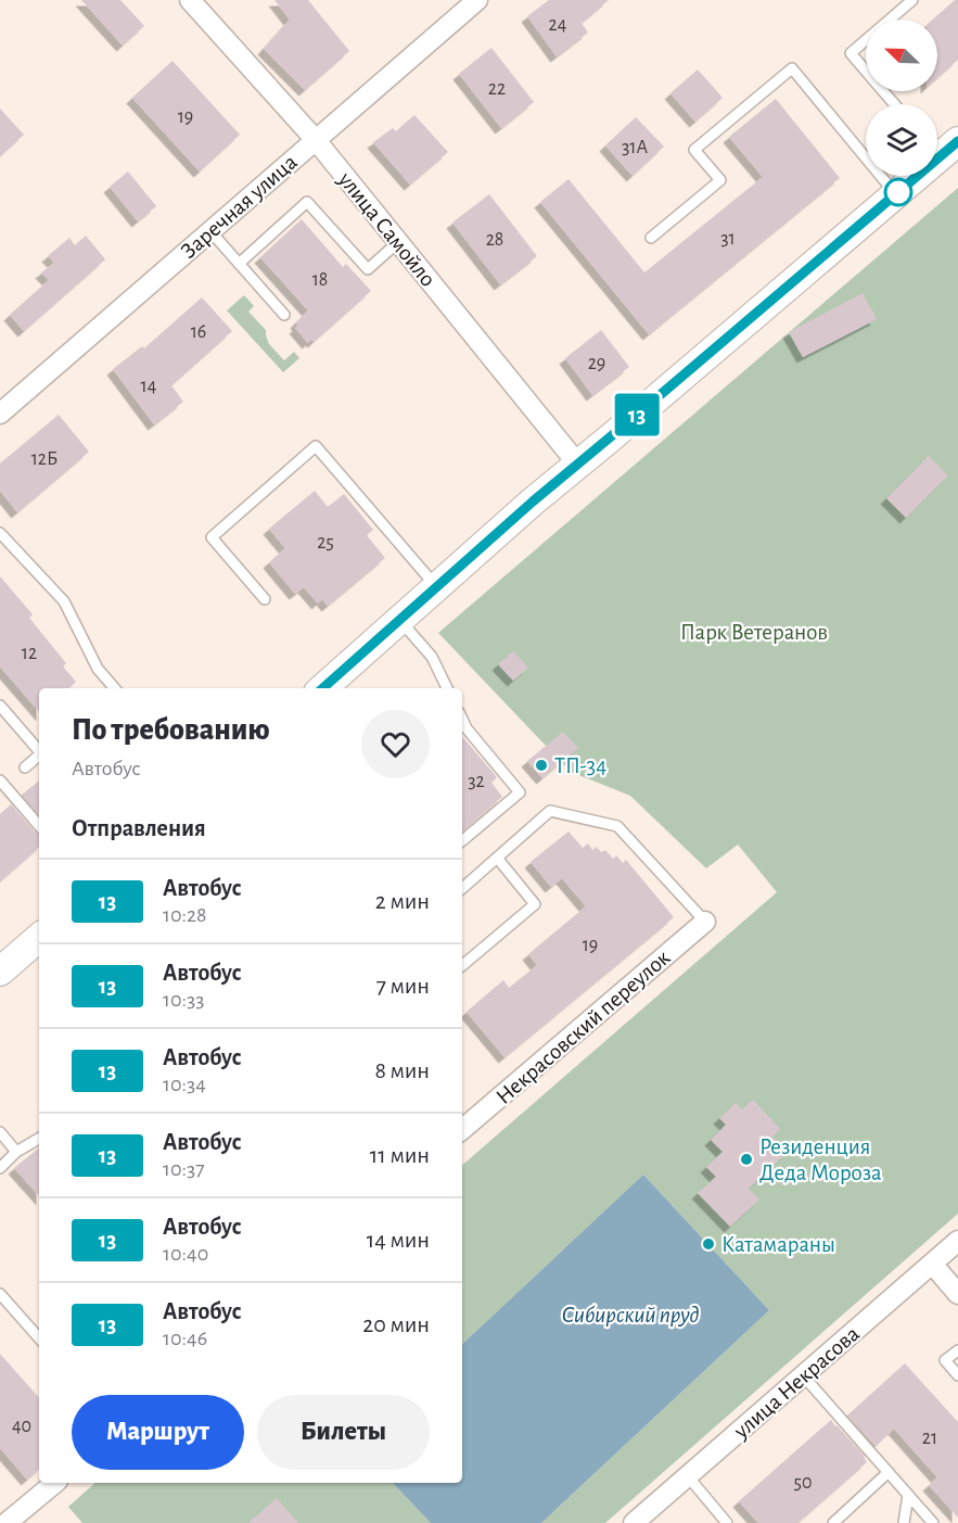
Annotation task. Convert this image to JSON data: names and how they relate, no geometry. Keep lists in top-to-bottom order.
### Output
{
  "streets": {
    "street": [
      "Заречная улица",
      "улица Самойло",
      "Некрасовский переулок",
      "улица Некрасова"
    ]
  },
  "crossings": [
    ["Заречная улица", "улица Самойло"]
  ],
  "water": ["Сибирский пруд"],
  "parks": ["Парк Ветеранов"],
  "places": ["ТП-34", "Резиденция Деда Мороза", "Катамараны"],
  "lines": ["bus line 13"],
  "house_numbers": [
    "24",
    "22",
    "19",
    "31А",
    "31",
    "28",
    "18",
    "16",
    "29",
    "14",
    "12Б",
    "25",
    "12",
    "32",
    "19",
    "40",
    "21",
    "50"
  ],
  "north": "top left",
  "page": {
    "on_map": "13",
    "heading": [
      ["По требованию", "Автобус"],
      "Отправления"
    ],
    "list": [
      {
        "mark": "13",
        "name": "Автобус",
        "note": "10:28",
        "value": "2 мин"
      },
      {
        "mark": "13",
        "name": "Автобус",
        "note": "10:33",
        "value": "7 мин"
      },
      {
        "mark": "13",
        "name": "Автобус",
        "note": "10:34",
        "value": "8 мин"
      },
      {
        "mark": "13",
        "name": "Автобус",
        "note": "10:37",
        "value": "11 мин"
      },
      {
        "mark": "13",
        "name": "Автобус",
        "note": "10:40",
        "value": "14 мин"
      },
      {
        "mark": "13",
        "name": "Автобус",
        "note": "10:46",
        "value": "20 мин"
      }
    ],
    "buttons": ["Маршрут", "Билеты"]
  }
}
